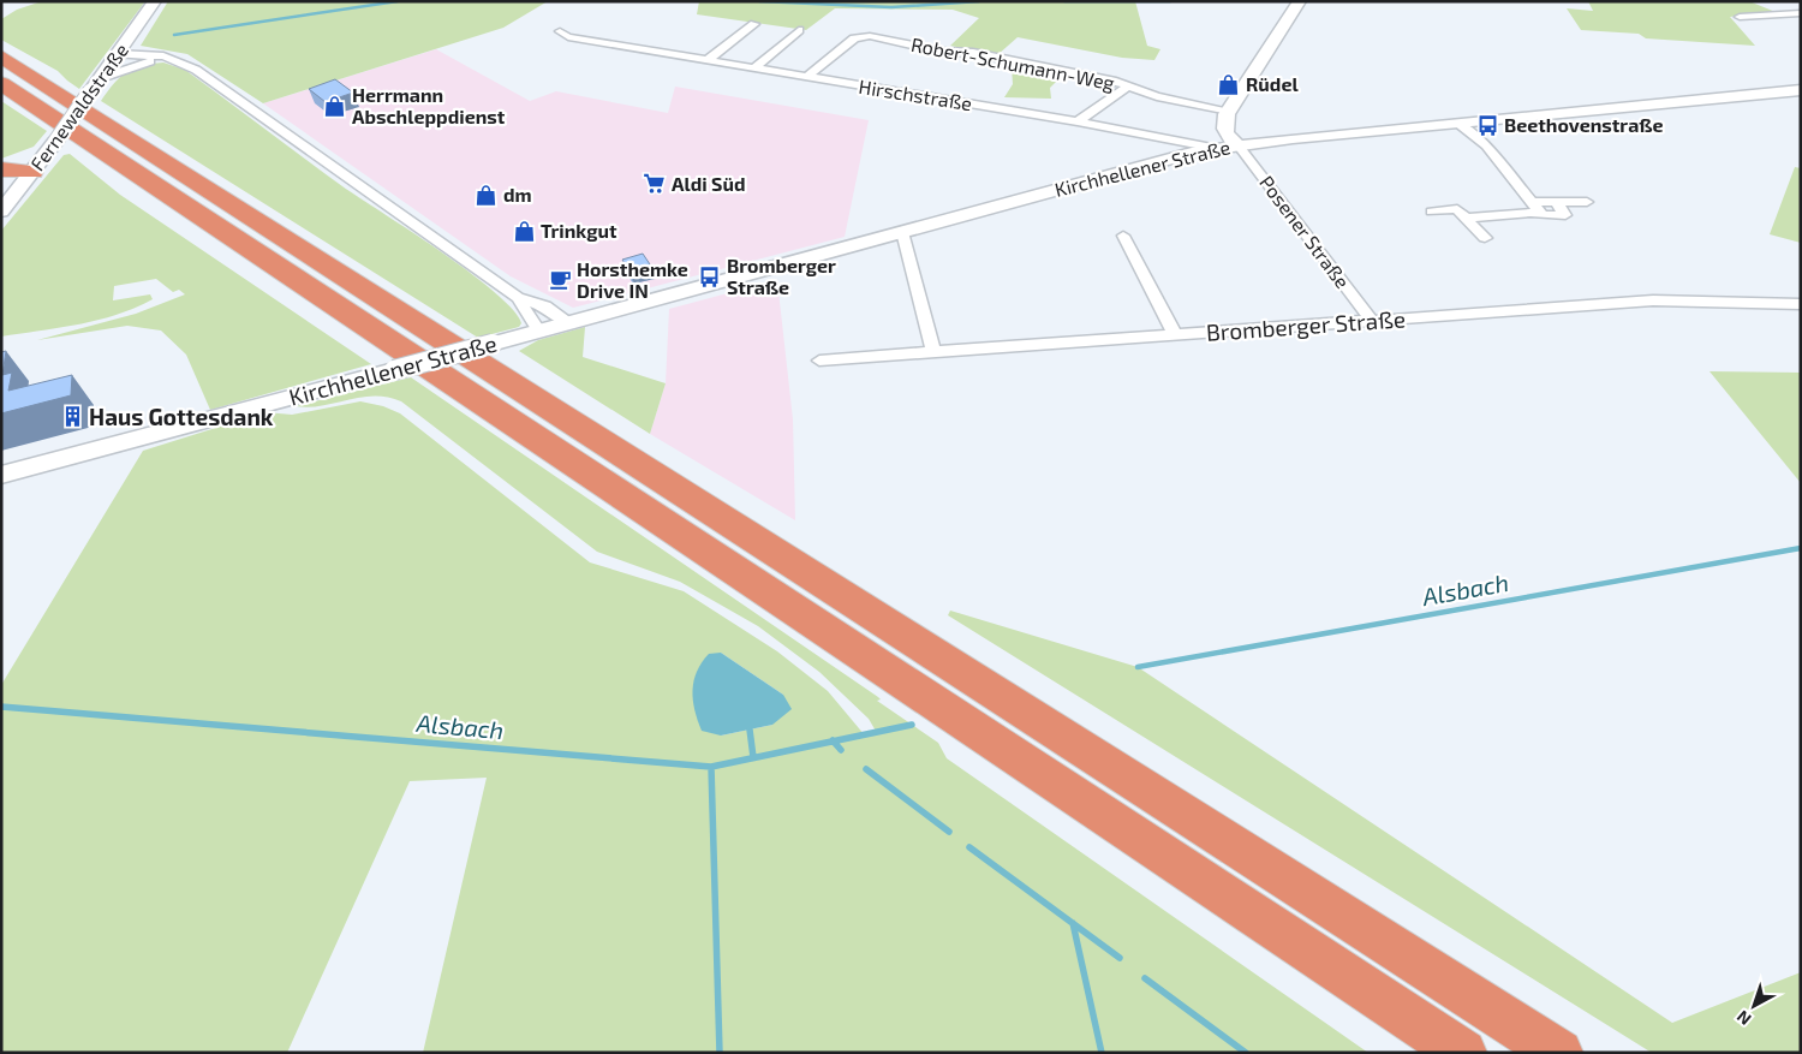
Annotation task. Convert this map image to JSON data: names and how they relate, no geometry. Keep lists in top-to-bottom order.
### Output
{
  "streets": {
    "main road": ["Fernewaldstraße", "Kirchhellener Straße"],
    "street": [
      "Robert-Schumann-Weg",
      "Hirschstraße",
      "Posener Straße",
      "Bromberger Straße"
    ]
  },
  "crossings": [
    ["Robert-Schumann-Weg", "Hirschstraße"],
    ["Hirschstraße", "Kirchhellener Straße"],
    ["Kirchhellener Straße", "Posener Straße"],
    ["Posener Straße", "Bromberger Straße"]
  ],
  "water": ["Alsbach"],
  "places": {
    "shop": [
      "Rüdel",
      "Herrmann Abschleppdienst",
      "dm",
      "Trinkgut"
    ],
    "bus stop": ["Beethovenstraße", "Bromberger Straße"],
    "supermarket": ["Aldi Süd"],
    "cafe": ["Horsthemke Drive IN"],
    "building": ["Haus Gottesdank"]
  },
  "north": "bottom left"
}
